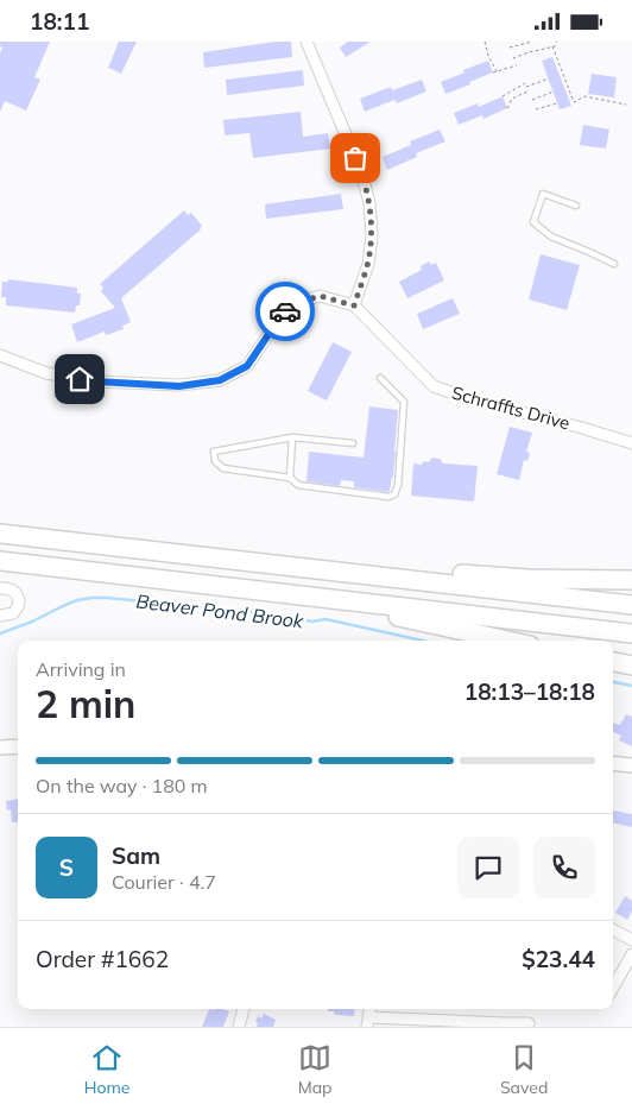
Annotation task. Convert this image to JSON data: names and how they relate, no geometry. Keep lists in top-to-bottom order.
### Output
{
  "streets": {
    "street": ["Schraffts Drive"]
  },
  "water": ["Beaver Pond Brook"],
  "page": {
    "status": "18:11",
    "heading": ["2 min", "Arriving in", "18:13–18:18"],
    "panel": [
      "Sam",
      "Courier · 4.7",
      "Order #1662",
      "$23.44"
    ],
    "bar": "On the way · 180 m",
    "round": "S",
    "tabs": ["Home", "Map", "Saved"]
  }
}
